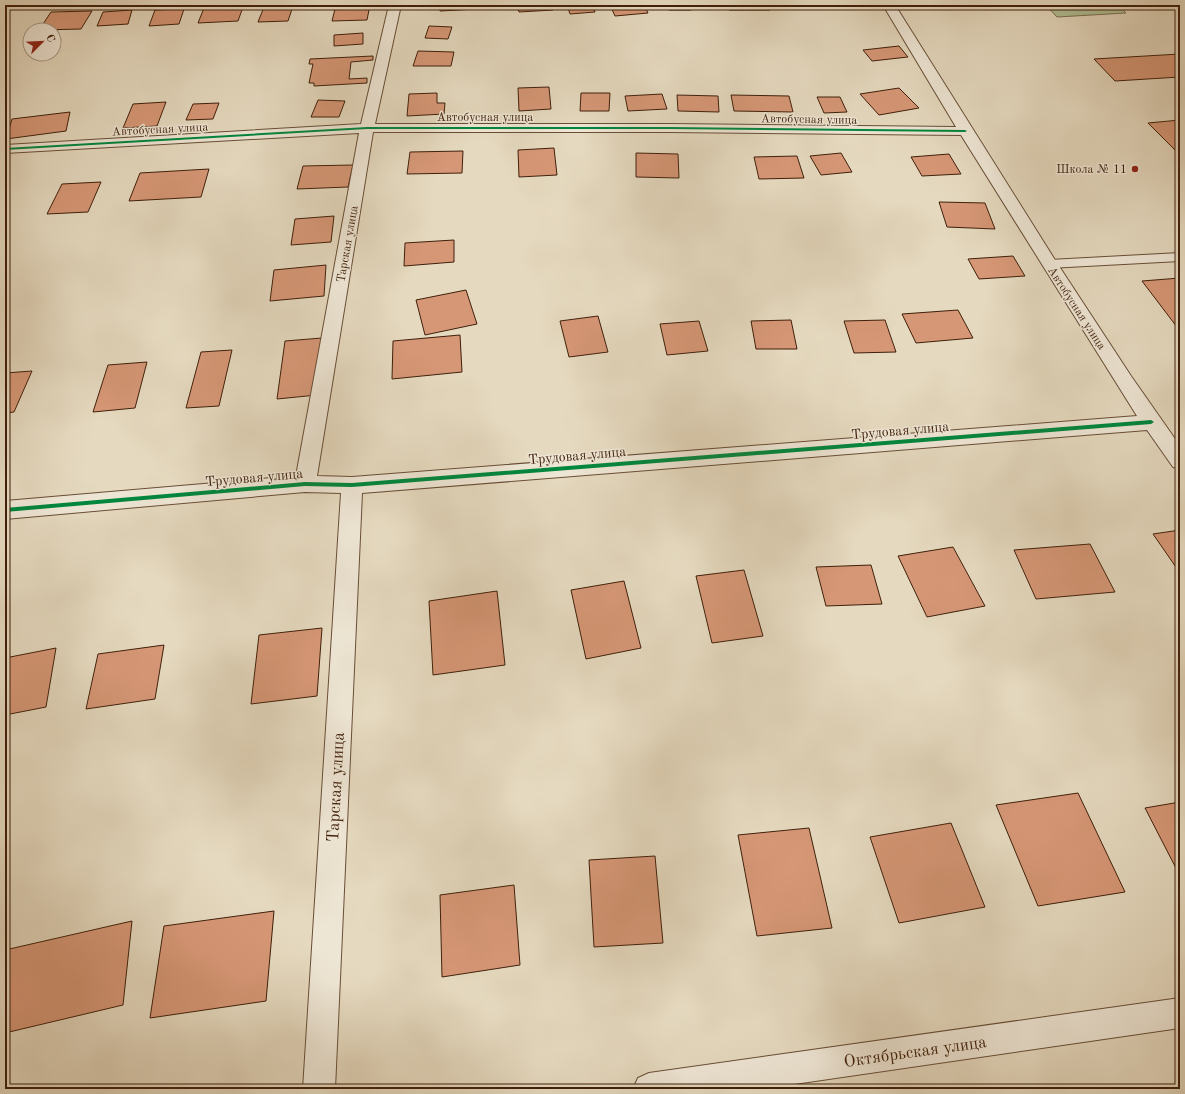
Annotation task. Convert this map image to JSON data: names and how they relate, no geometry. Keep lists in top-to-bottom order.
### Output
{
  "streets": {
    "street": [
      "Автобусная улица",
      "Тарская улица",
      "Трудовая улица",
      "Октябрьская улица"
    ]
  },
  "crossings": [
    ["Автобусная улица", "Тарская улица"],
    ["Автобусная улица", "Трудовая улица"],
    ["Тарская улица", "Трудовая улица"]
  ],
  "places": ["Школа № 11"],
  "north": "top right"
}
